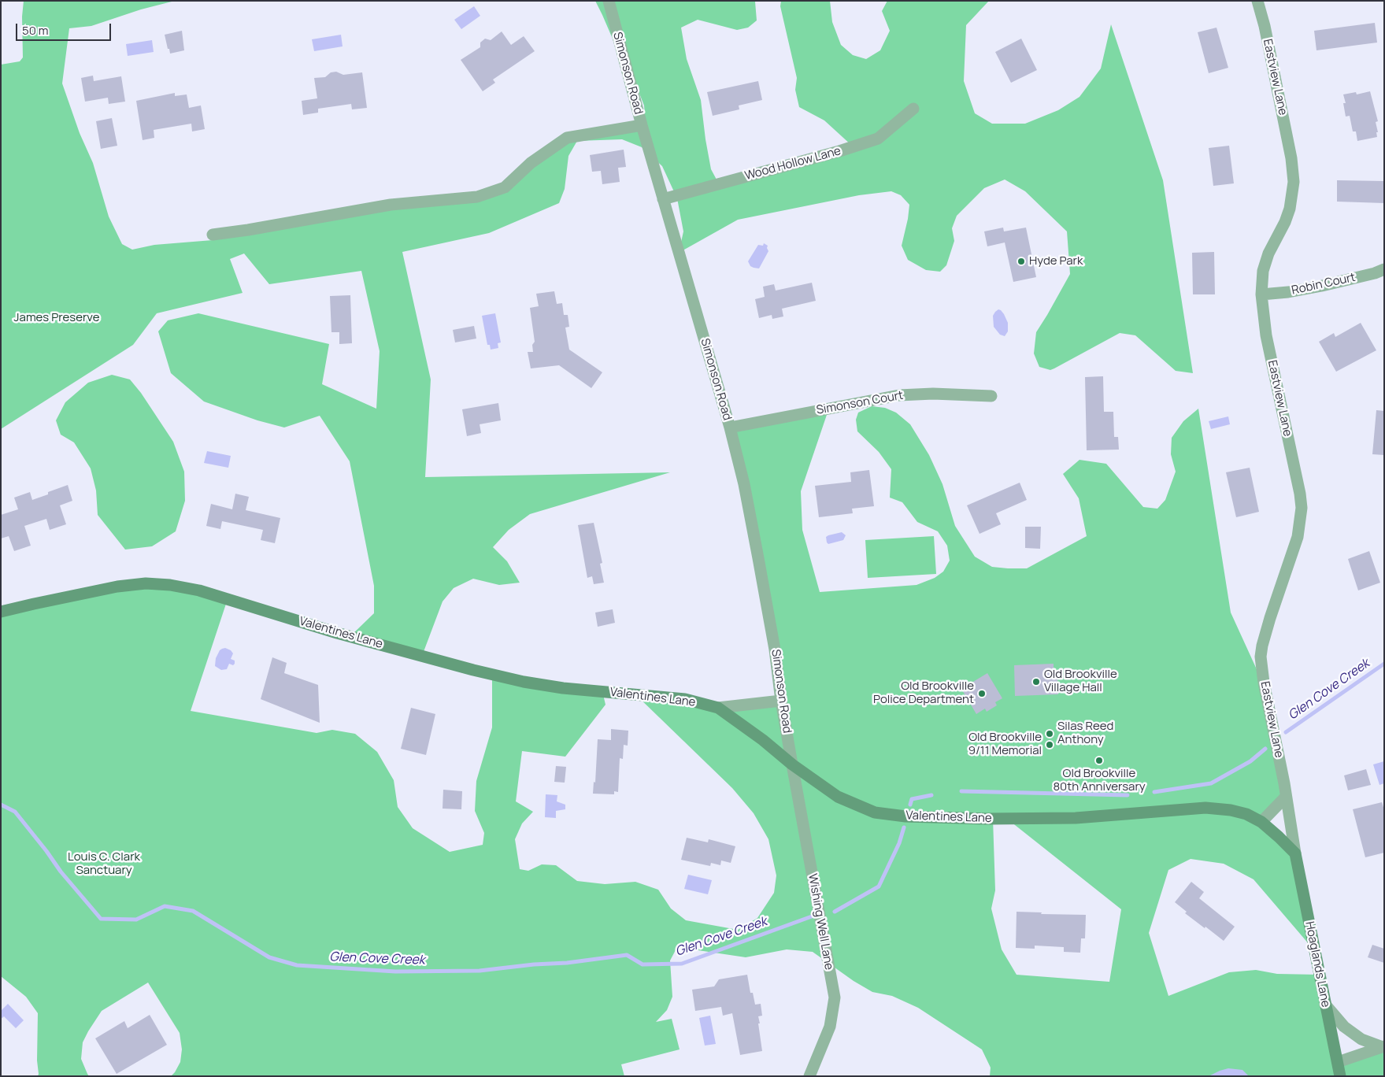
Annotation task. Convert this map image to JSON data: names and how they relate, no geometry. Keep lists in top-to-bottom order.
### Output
{
  "streets": {
    "street": [
      "Simonson Road",
      "Eastview Lane",
      "Wood Hollow Lane",
      "Robin Court",
      "Simonson Court",
      "Valentines Lane",
      "Wishing Well Lane",
      "Hoaglands Lane"
    ]
  },
  "crossings": [
    ["Simonson Road", "Wood Hollow Lane"],
    ["Simonson Road", "Simonson Court"],
    ["Simonson Road", "Valentines Lane"],
    ["Simonson Road", "Wishing Well Lane"],
    ["Eastview Lane", "Robin Court"],
    ["Eastview Lane", "Valentines Lane"],
    ["Eastview Lane", "Hoaglands Lane"],
    ["Valentines Lane", "Wishing Well Lane"],
    ["Valentines Lane", "Hoaglands Lane"]
  ],
  "water": ["Glen Cove Creek"],
  "parks": ["James Preserve", "Louis C. Clark Sanctuary"],
  "places": [
    "Hyde Park",
    "Old Brookville Village Hall",
    "Old Brookville Police Department",
    "Silas Reed Anthony",
    "Old Brookville 9/11 Memorial",
    "Old Brookville 80th Anniversary"
  ],
  "scale_bar": "50 m"
}
